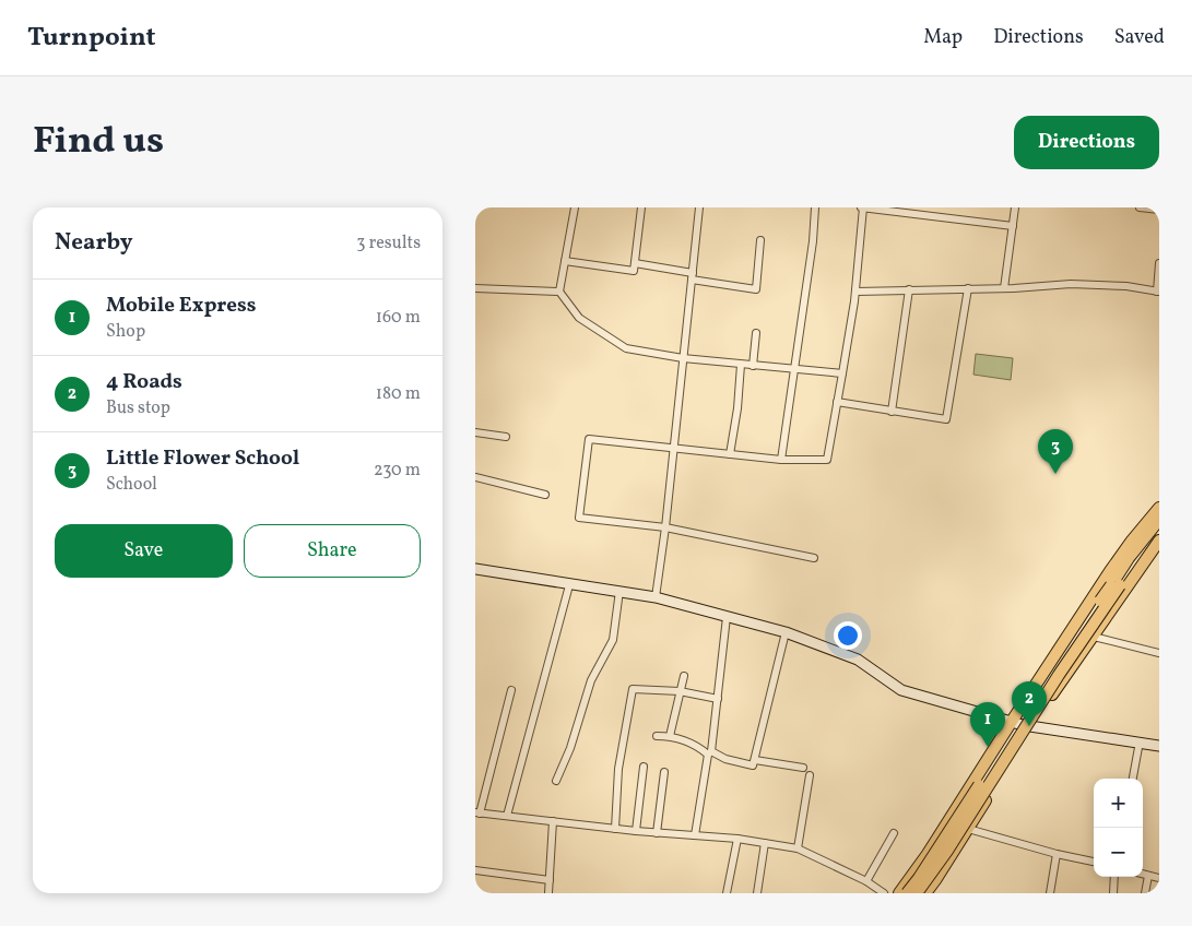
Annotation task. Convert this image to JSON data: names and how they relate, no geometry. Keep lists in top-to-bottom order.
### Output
{
  "page": {
    "header": "Turnpoint",
    "nav": ["Map", "Directions", "Saved"],
    "title": "Find us",
    "buttons": [
      "Directions",
      ["Save", "Share"]
    ],
    "heading": ["Nearby", "3 results"],
    "list": [
      {
        "mark": "1",
        "name": "Mobile Express",
        "note": "Shop",
        "value": "160 m"
      },
      {
        "mark": "2",
        "name": "4 Roads",
        "note": "Bus stop",
        "value": "180 m"
      },
      {
        "mark": "3",
        "name": "Little Flower School",
        "note": "School",
        "value": "230 m"
      }
    ],
    "pins": ["3", "2", "1"],
    "map_buttons": ["+", "−"]
  }
}
